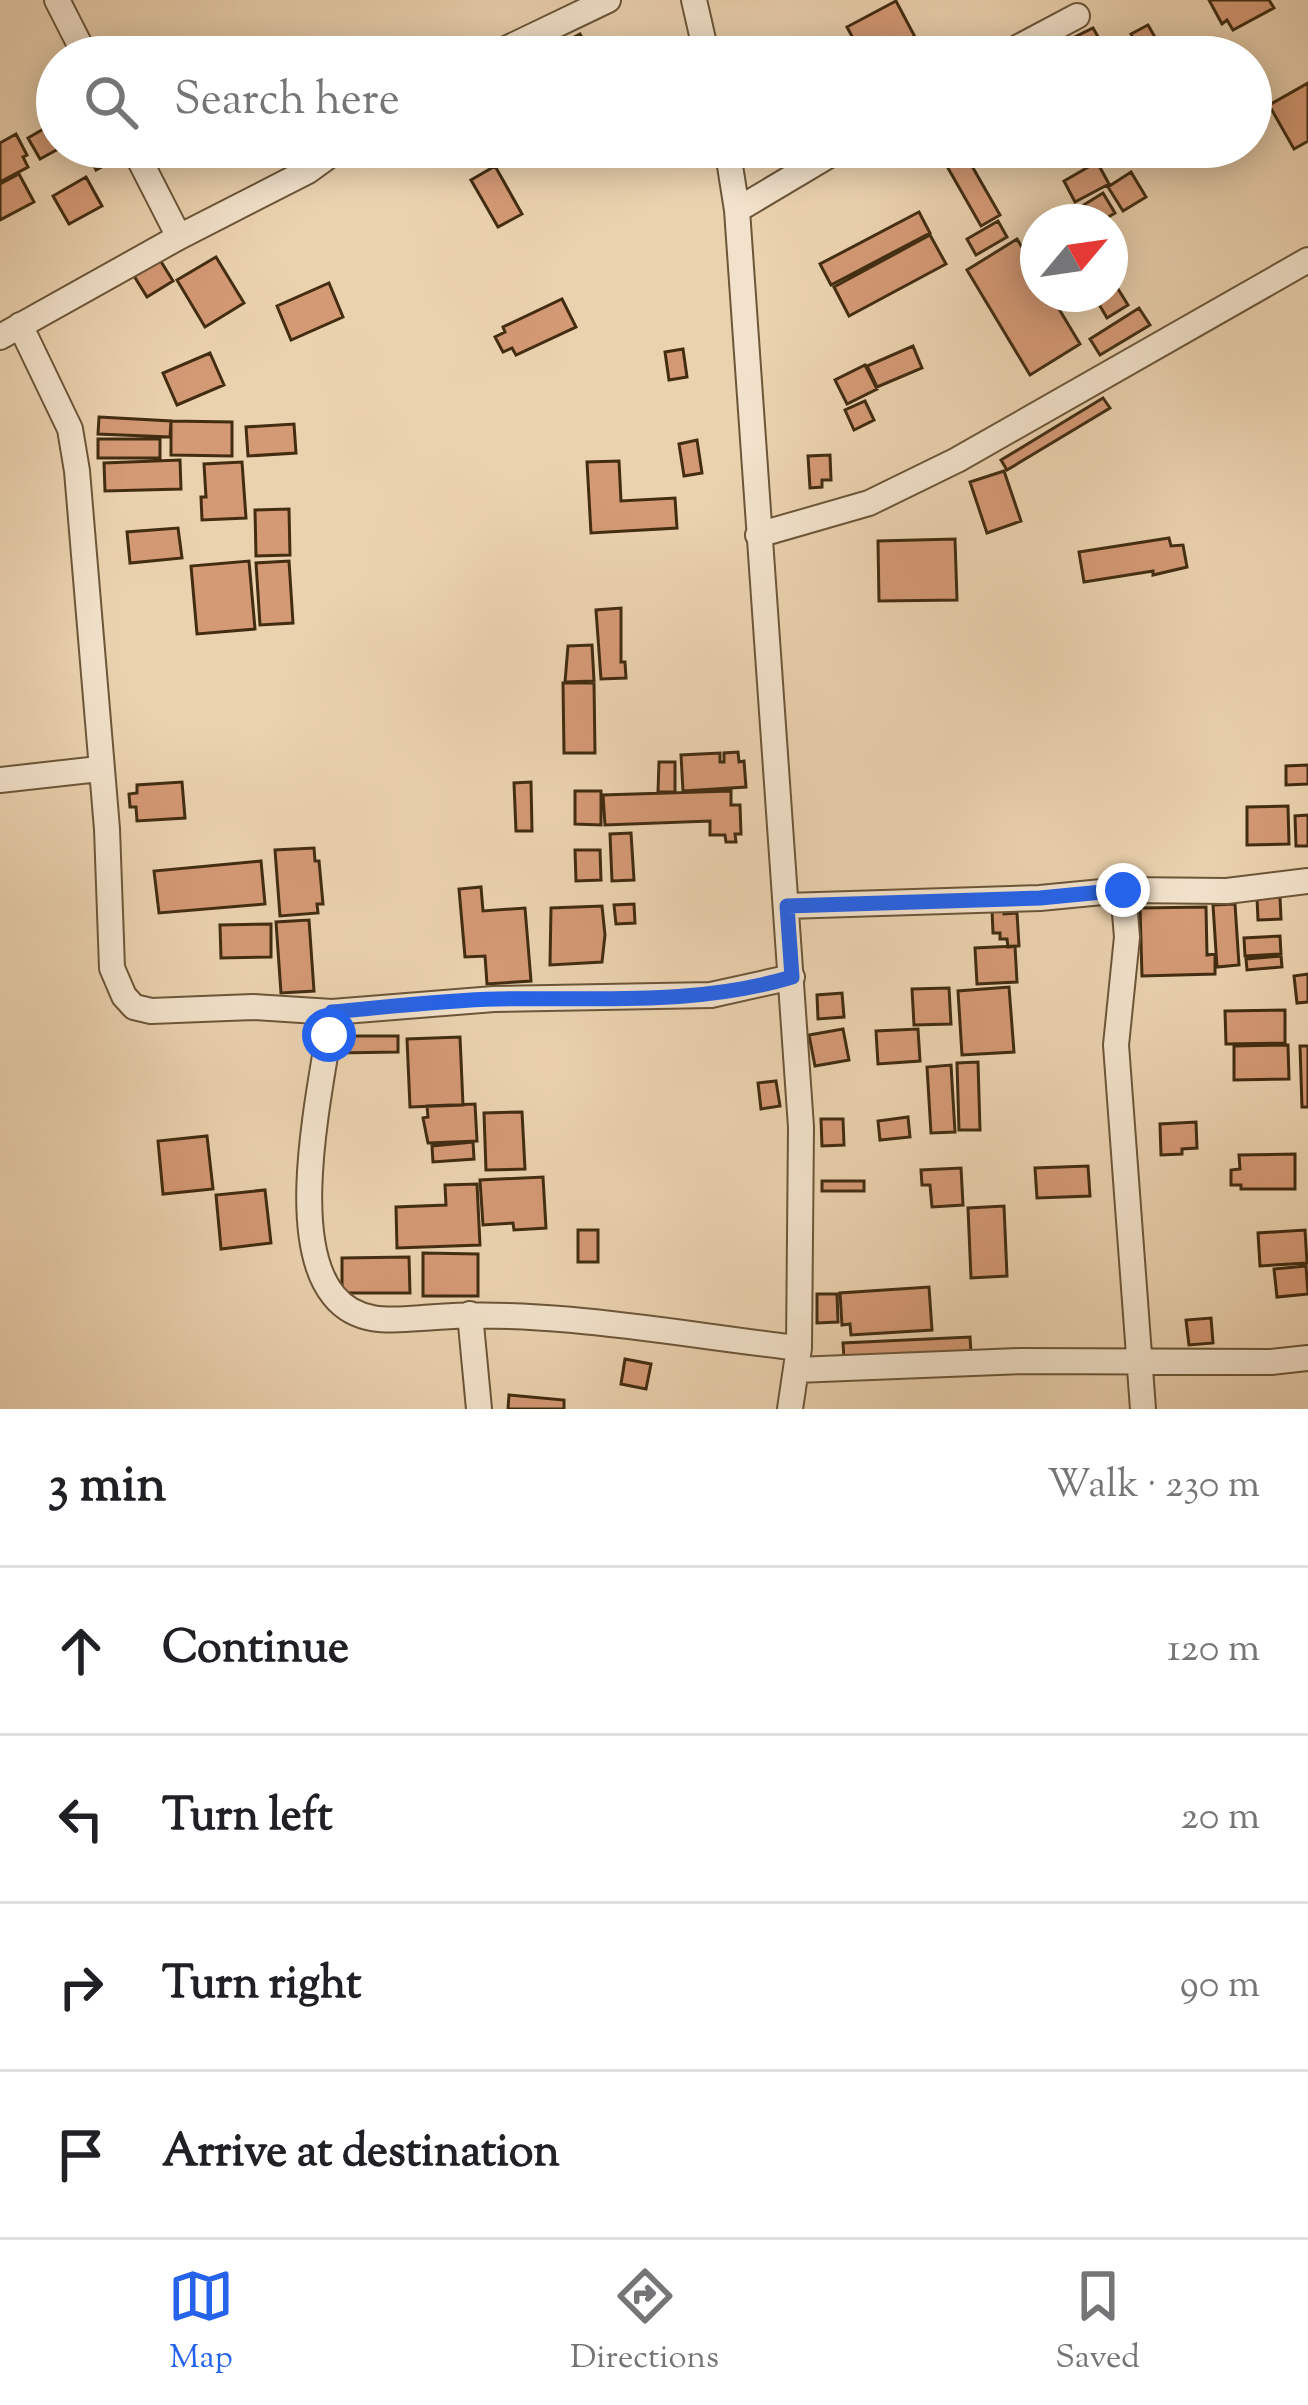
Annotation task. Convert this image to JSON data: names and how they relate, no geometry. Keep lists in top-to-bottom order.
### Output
{
  "north": "top right",
  "page": {
    "search": "Search here",
    "heading": ["3 min", "Walk · 230 m"],
    "list": [
      ["Continue", "120 m"],
      ["Turn left", "20 m"],
      ["Turn right", "90 m"],
      "Arrive at destination"
    ],
    "nav": ["Map", "Directions", "Saved"]
  }
}
